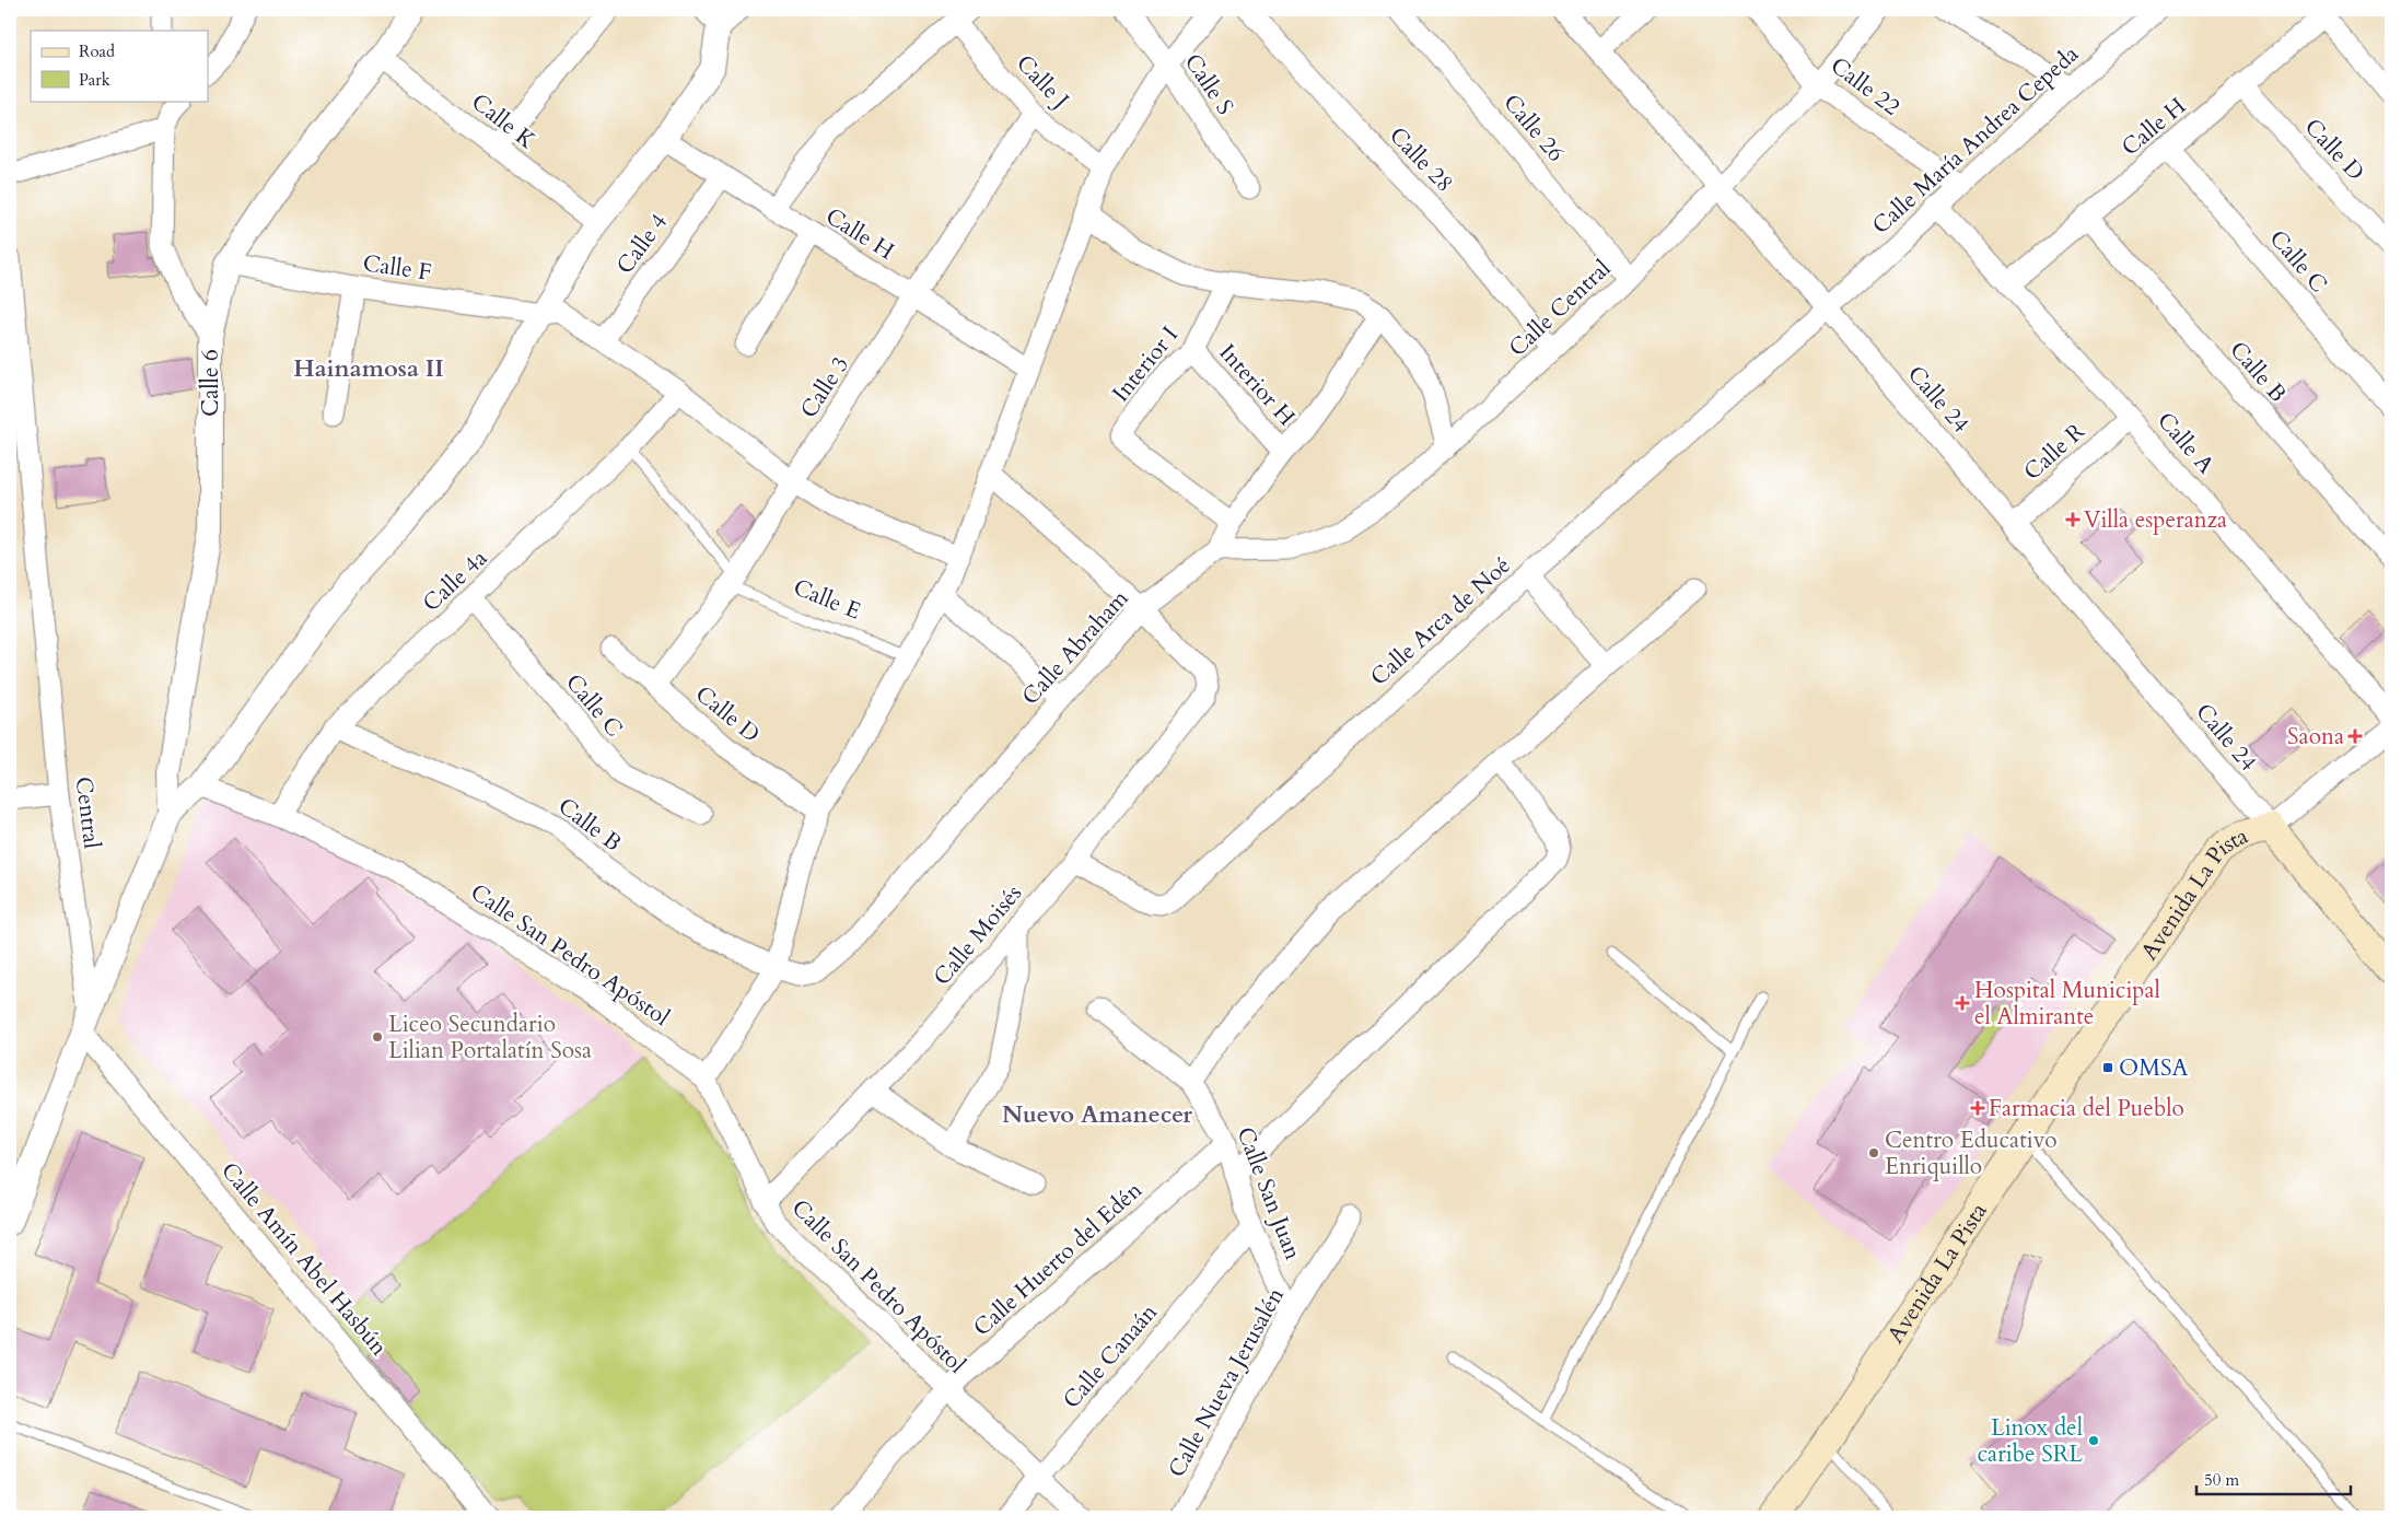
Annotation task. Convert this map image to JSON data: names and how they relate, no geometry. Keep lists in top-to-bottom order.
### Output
{
  "streets": {
    "main road": ["Avenida La Pista"],
    "street": [
      "Calle J",
      "Calle S",
      "Calle 22",
      "Calle K",
      "Calle H",
      "Calle 26",
      "Calle María Andrea Cepeda",
      "Calle D",
      "Calle 28",
      "Calle 4",
      "Calle C",
      "Calle F",
      "Calle Central",
      "Interior I",
      "Calle B",
      "Calle 6",
      "Interior H",
      "Calle 3",
      "Calle 24",
      "Calle A",
      "Calle R",
      "Calle 4a",
      "Calle Arca de Noé",
      "Calle Abraham",
      "Central",
      "Calle Moisés",
      "Calle San Pedro Apóstol",
      "Calle San Juan",
      "Calle Amín Abel Hasbún",
      "Calle Huerto del Edén",
      "Calle Canaán",
      "Calle Nueva Jerusalén"
    ],
    "lane": ["Calle E"]
  },
  "crossings": [
    ["Calle J", "Calle 3"],
    ["Calle 22", "Calle María Andrea Cepeda"],
    ["Calle 22", "Calle Central"],
    ["Calle K", "Calle 6"],
    ["Calle H", "Calle D"],
    ["Calle H", "Calle 4"],
    ["Calle H", "Calle C"],
    ["Calle H", "Calle B"],
    ["Calle H", "Calle 3"],
    ["Calle H", "Calle A"],
    ["Calle 26", "Calle Central"],
    ["Calle María Andrea Cepeda", "Calle 24"],
    ["Calle María Andrea Cepeda", "Calle A"],
    ["Calle María Andrea Cepeda", "Calle Arca de Noé"],
    ["Calle D", "Calle 3"],
    ["Calle 28", "Calle Central"],
    ["Calle C", "Calle 4a"],
    ["Calle F", "Calle 6"],
    ["Calle Central", "Calle 24"],
    ["Calle Central", "Calle Abraham"],
    ["Interior I", "Interior H"],
    ["Interior I", "Calle Abraham"],
    ["Calle B", "Calle 4a"],
    ["Calle B", "Calle Abraham"],
    ["Interior H", "Calle Abraham"],
    ["Calle 3", "Calle E"],
    ["Calle 24", "Calle R"],
    ["Calle 24", "Calle Arca de Noé"],
    ["Calle 24", "Avenida La Pista"],
    ["Calle A", "Calle R"],
    ["Calle 4a", "Calle E"],
    ["Calle 4a", "Calle San Pedro Apóstol"],
    ["Calle Arca de Noé", "Calle Moisés"],
    ["Calle Abraham", "Calle Moisés"],
    ["Central", "Calle Amín Abel Hasbún"],
    ["Calle Moisés", "Calle San Pedro Apóstol"],
    ["Calle San Pedro Apóstol", "Calle Huerto del Edén"],
    ["Calle San Pedro Apóstol", "Calle Canaán"],
    ["Calle San Juan", "Calle Huerto del Edén"],
    ["Calle San Juan", "Calle Canaán"],
    ["Calle San Juan", "Calle Nueva Jerusalén"]
  ],
  "districts": ["Hainamosa II", "Nuevo Amanecer"],
  "places": {
    "health": [
      "Villa esperanza",
      "Saona",
      "Hospital Municipal el Almirante",
      "Farmacia del Pueblo"
    ],
    "other": ["Liceo Secundario Lilian Portalatín Sosa", "Centro Educativo Enriquillo", "Linox del caribe SRL"],
    "transit": ["OMSA"]
  },
  "legend": ["Road", "Park"],
  "scale_bar": "50 m"
}
